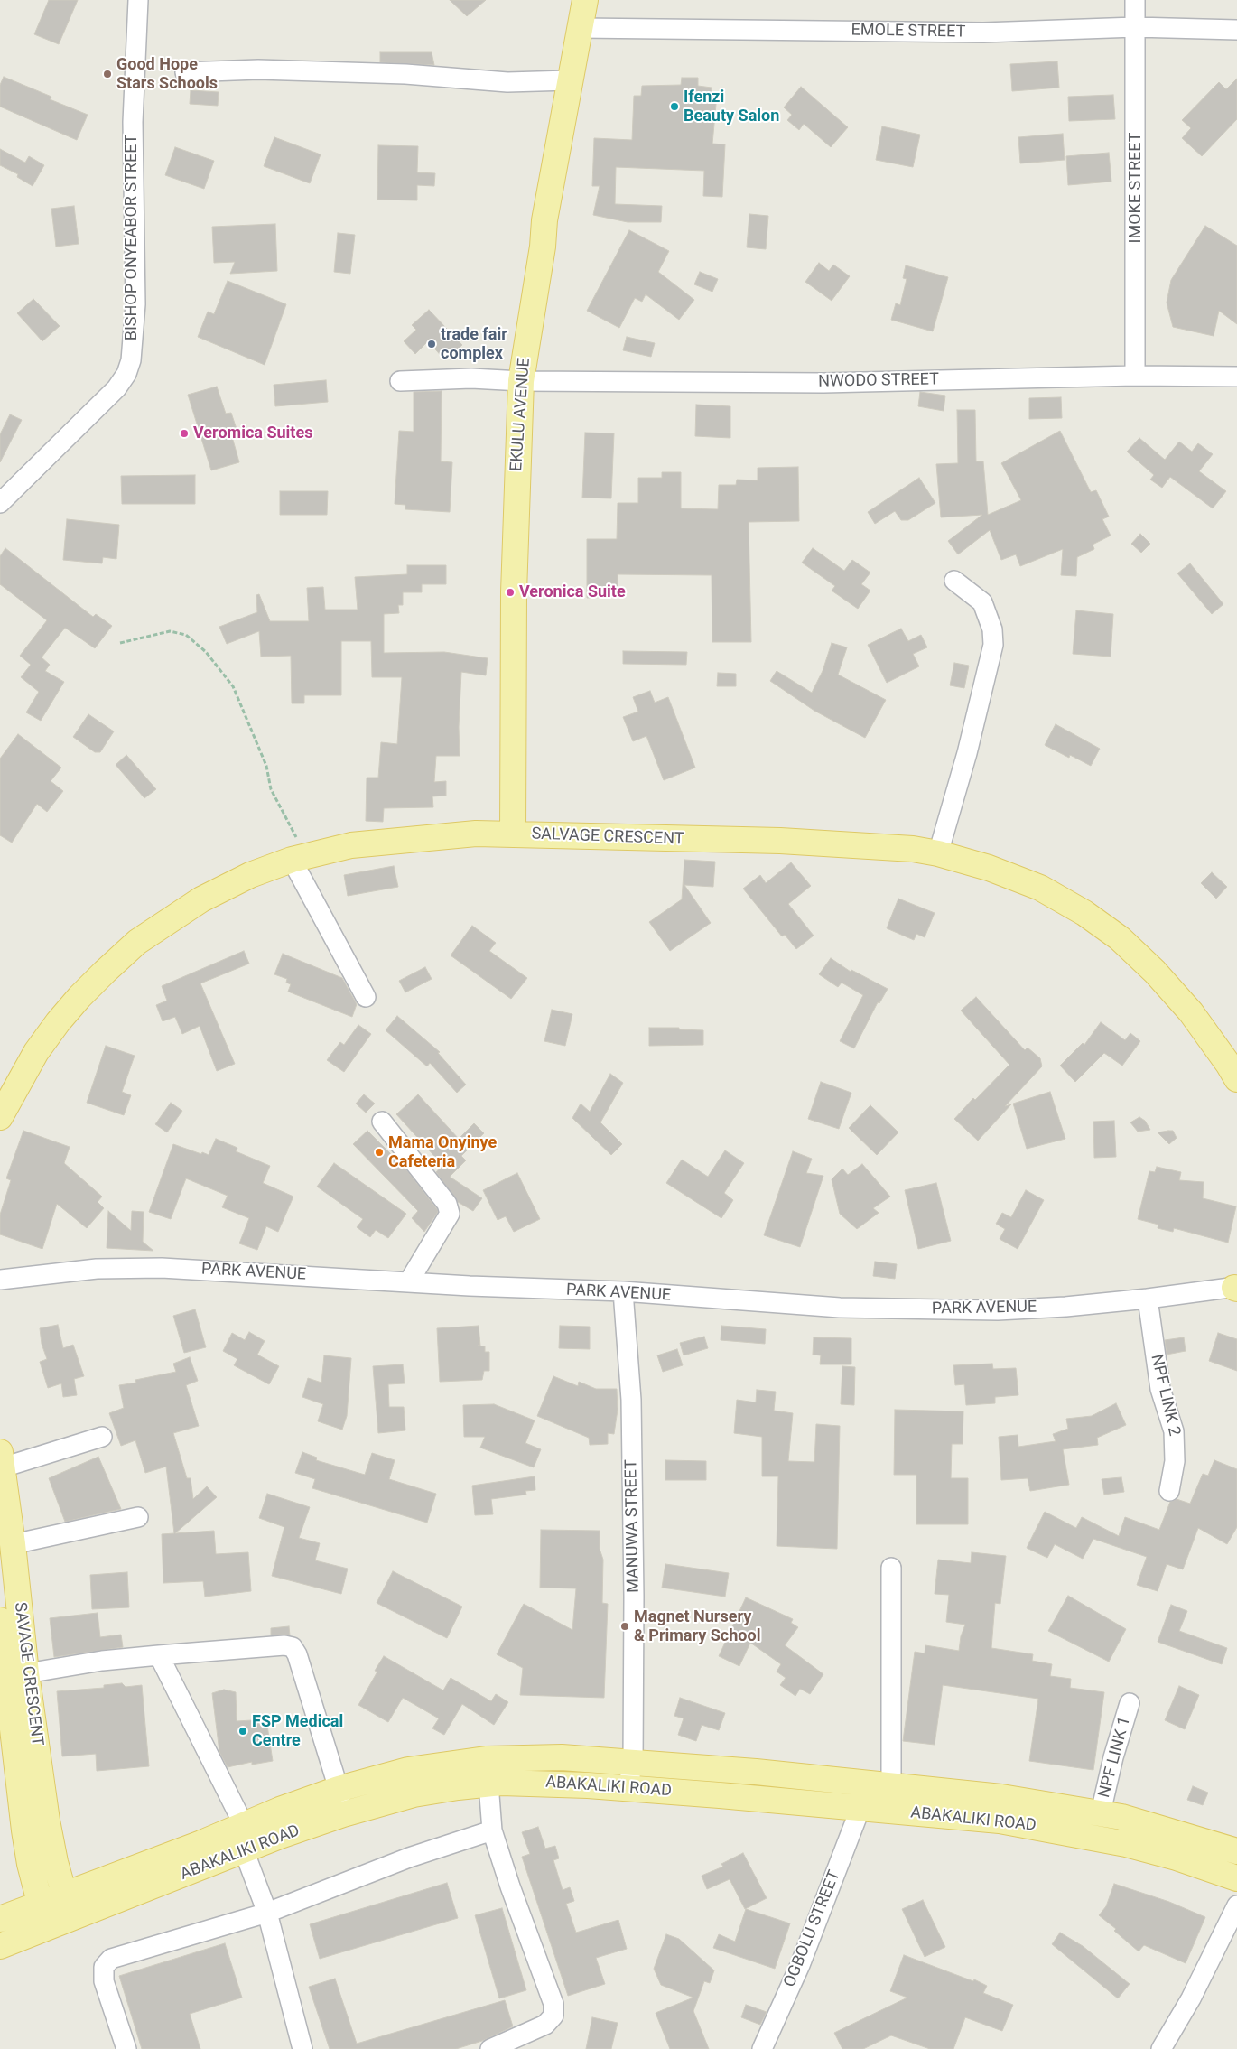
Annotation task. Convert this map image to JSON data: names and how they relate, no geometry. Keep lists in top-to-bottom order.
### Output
{
  "streets": {
    "main road": [
      "EKULU AVENUE",
      "SALVAGE CRESCENT",
      "SAVAGE CRESCENT",
      "ABAKALIKI ROAD"
    ],
    "street": [
      "EMOLE STREET",
      "IMOKE STREET",
      "BISHOP ONYEABOR STREET",
      "NWODO STREET",
      "PARK AVENUE",
      "NPF LINK 2",
      "MANUWA STREET",
      "NPF LINK 1",
      "OGBOLU STREET"
    ]
  },
  "crossings": [
    ["EMOLE STREET", "IMOKE STREET"],
    ["EMOLE STREET", "EKULU AVENUE"],
    ["IMOKE STREET", "NWODO STREET"],
    ["NWODO STREET", "EKULU AVENUE"],
    ["EKULU AVENUE", "SALVAGE CRESCENT"],
    ["PARK AVENUE", "NPF LINK 2"],
    ["PARK AVENUE", "MANUWA STREET"],
    ["MANUWA STREET", "ABAKALIKI ROAD"],
    ["SAVAGE CRESCENT", "ABAKALIKI ROAD"],
    ["NPF LINK 1", "ABAKALIKI ROAD"],
    ["ABAKALIKI ROAD", "OGBOLU STREET"]
  ],
  "places": [
    "Good Hope Stars Schools",
    "Ifenzi Beauty Salon",
    "trade fair complex",
    "Veromica Suites",
    "Veronica Suite",
    "Mama Onyinye Cafeteria",
    "Magnet Nursery & Primary School",
    "FSP Medical Centre"
  ]
}
